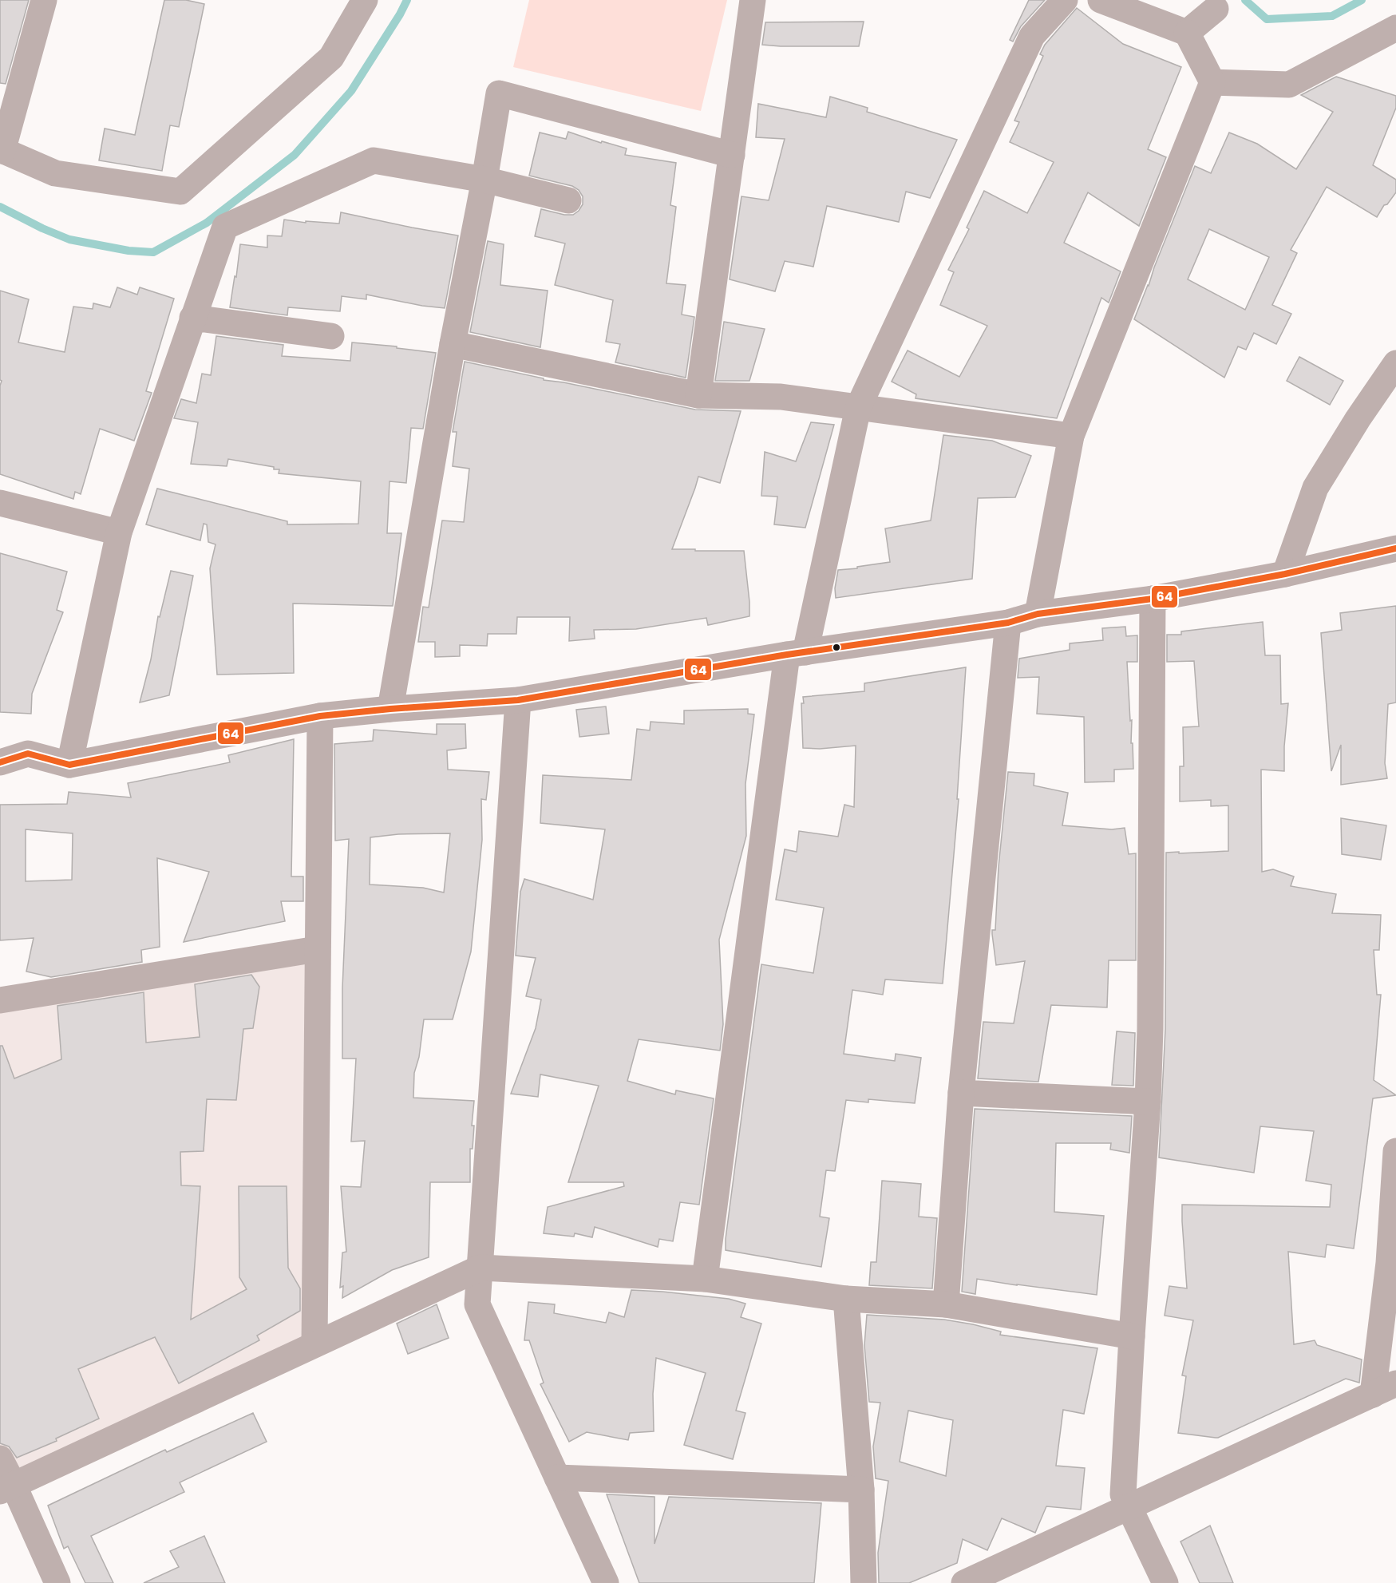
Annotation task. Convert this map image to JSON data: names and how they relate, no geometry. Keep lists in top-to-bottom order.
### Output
{
  "lines": ["transit line 64"]
}
